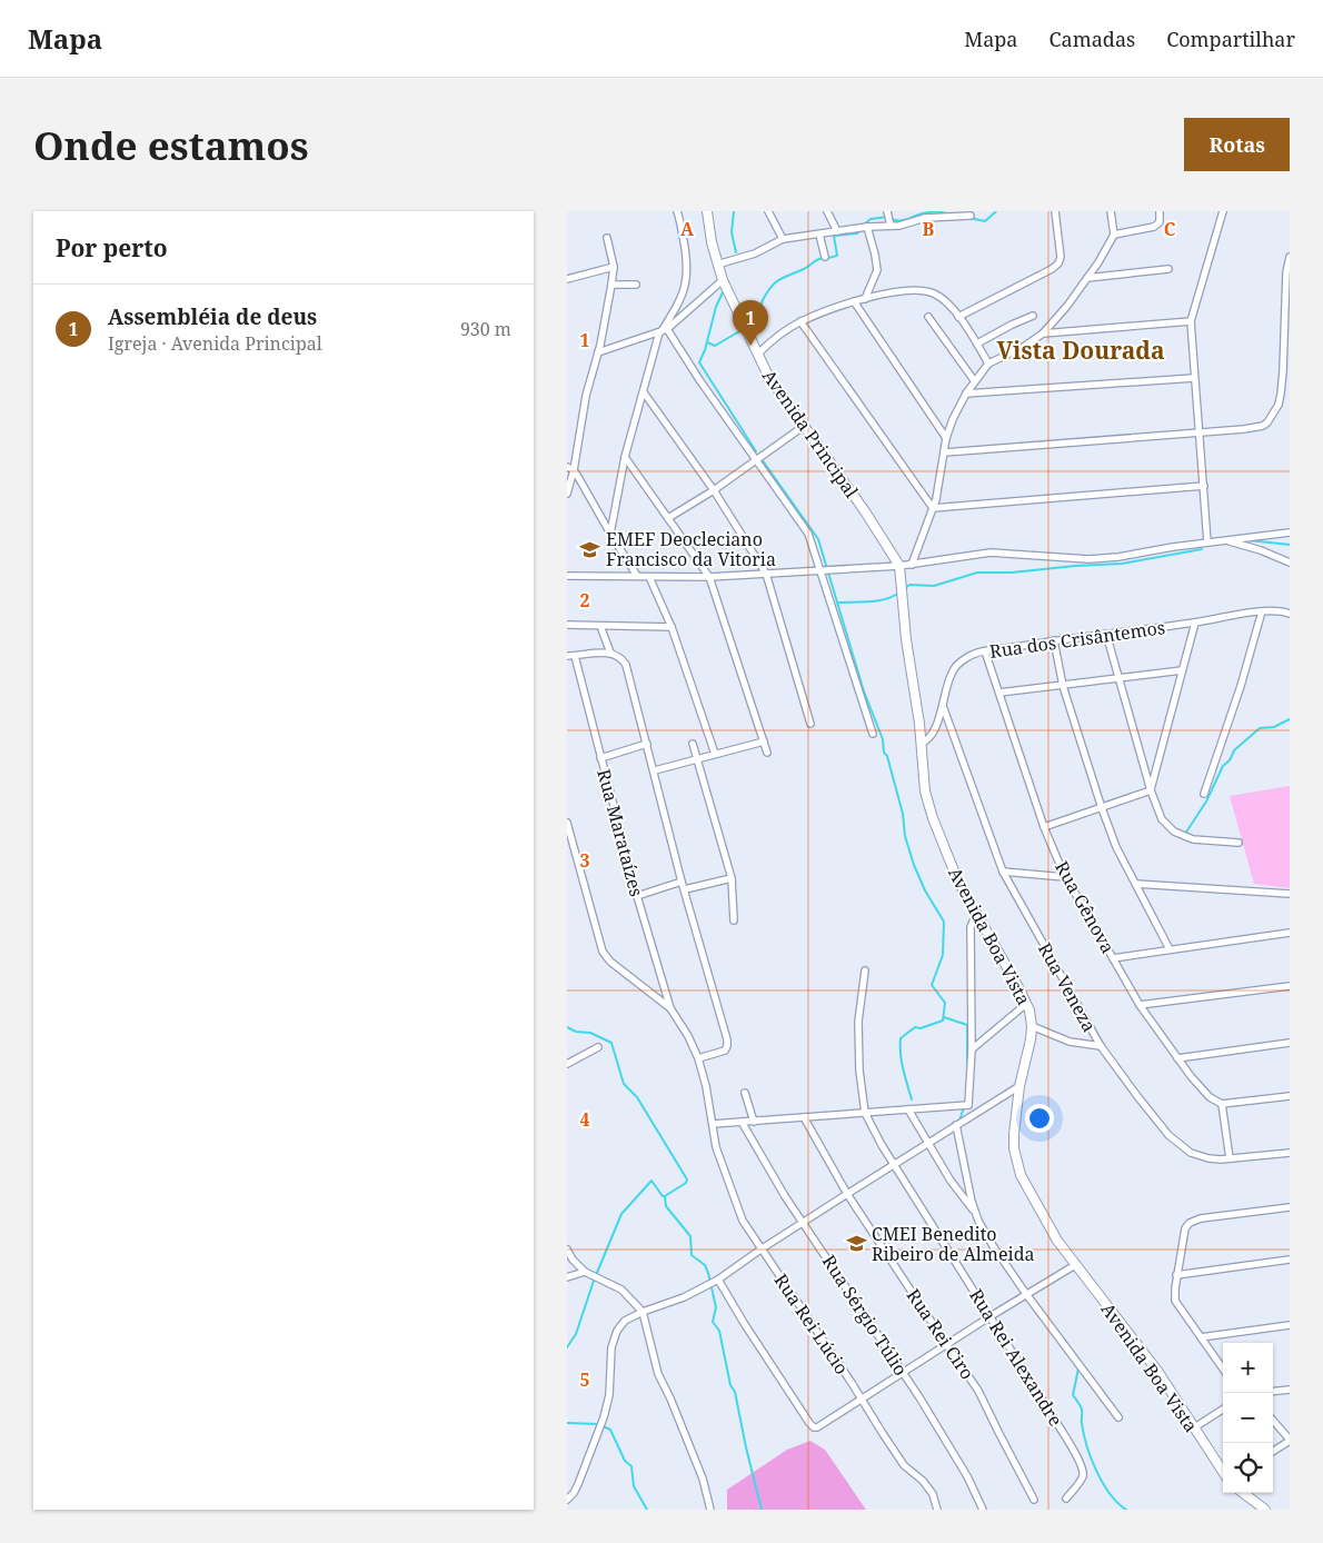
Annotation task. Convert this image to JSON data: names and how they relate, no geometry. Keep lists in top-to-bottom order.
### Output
{
  "streets": {
    "street": [
      "Avenida Principal",
      "Rua dos Crisântemos",
      "Rua Marataízes",
      "Rua Gênova",
      "Avenida Boa Vista",
      "Rua Veneza",
      "Rua Sérgio Túlio",
      "Rua Rei Lúcio",
      "Rua Rei Ciro",
      "Rua Rei Alexandre"
    ]
  },
  "crossings": [
    ["Avenida Principal", "Avenida Boa Vista"],
    ["Rua dos Crisântemos", "Rua Gênova"],
    ["Rua dos Crisântemos", "Avenida Boa Vista"],
    ["Rua dos Crisântemos", "Rua Veneza"],
    ["Rua Marataízes", "Rua Rei Lúcio"]
  ],
  "districts": ["Vista Dourada"],
  "places": {
    "school or university": ["EMEF Deocleciano Francisco da Vitoria", "CMEI Benedito Ribeiro de Almeida"]
  },
  "page": {
    "header": "Mapa",
    "nav": ["Mapa", "Camadas", "Compartilhar"],
    "buttons": "Rotas",
    "title": "Onde estamos",
    "heading": "Por perto",
    "list": [
      {
        "mark": "1",
        "name": "Assembléia de deus",
        "note": "Igreja · Avenida Principal",
        "value": "930 m"
      }
    ],
    "pins": "1",
    "map_buttons": ["+", "−"]
  },
  "grid": {
    "columns": ["A", "B", "C"],
    "rows": [
      "1",
      "2",
      "3",
      "4",
      "5"
    ]
  }
}
